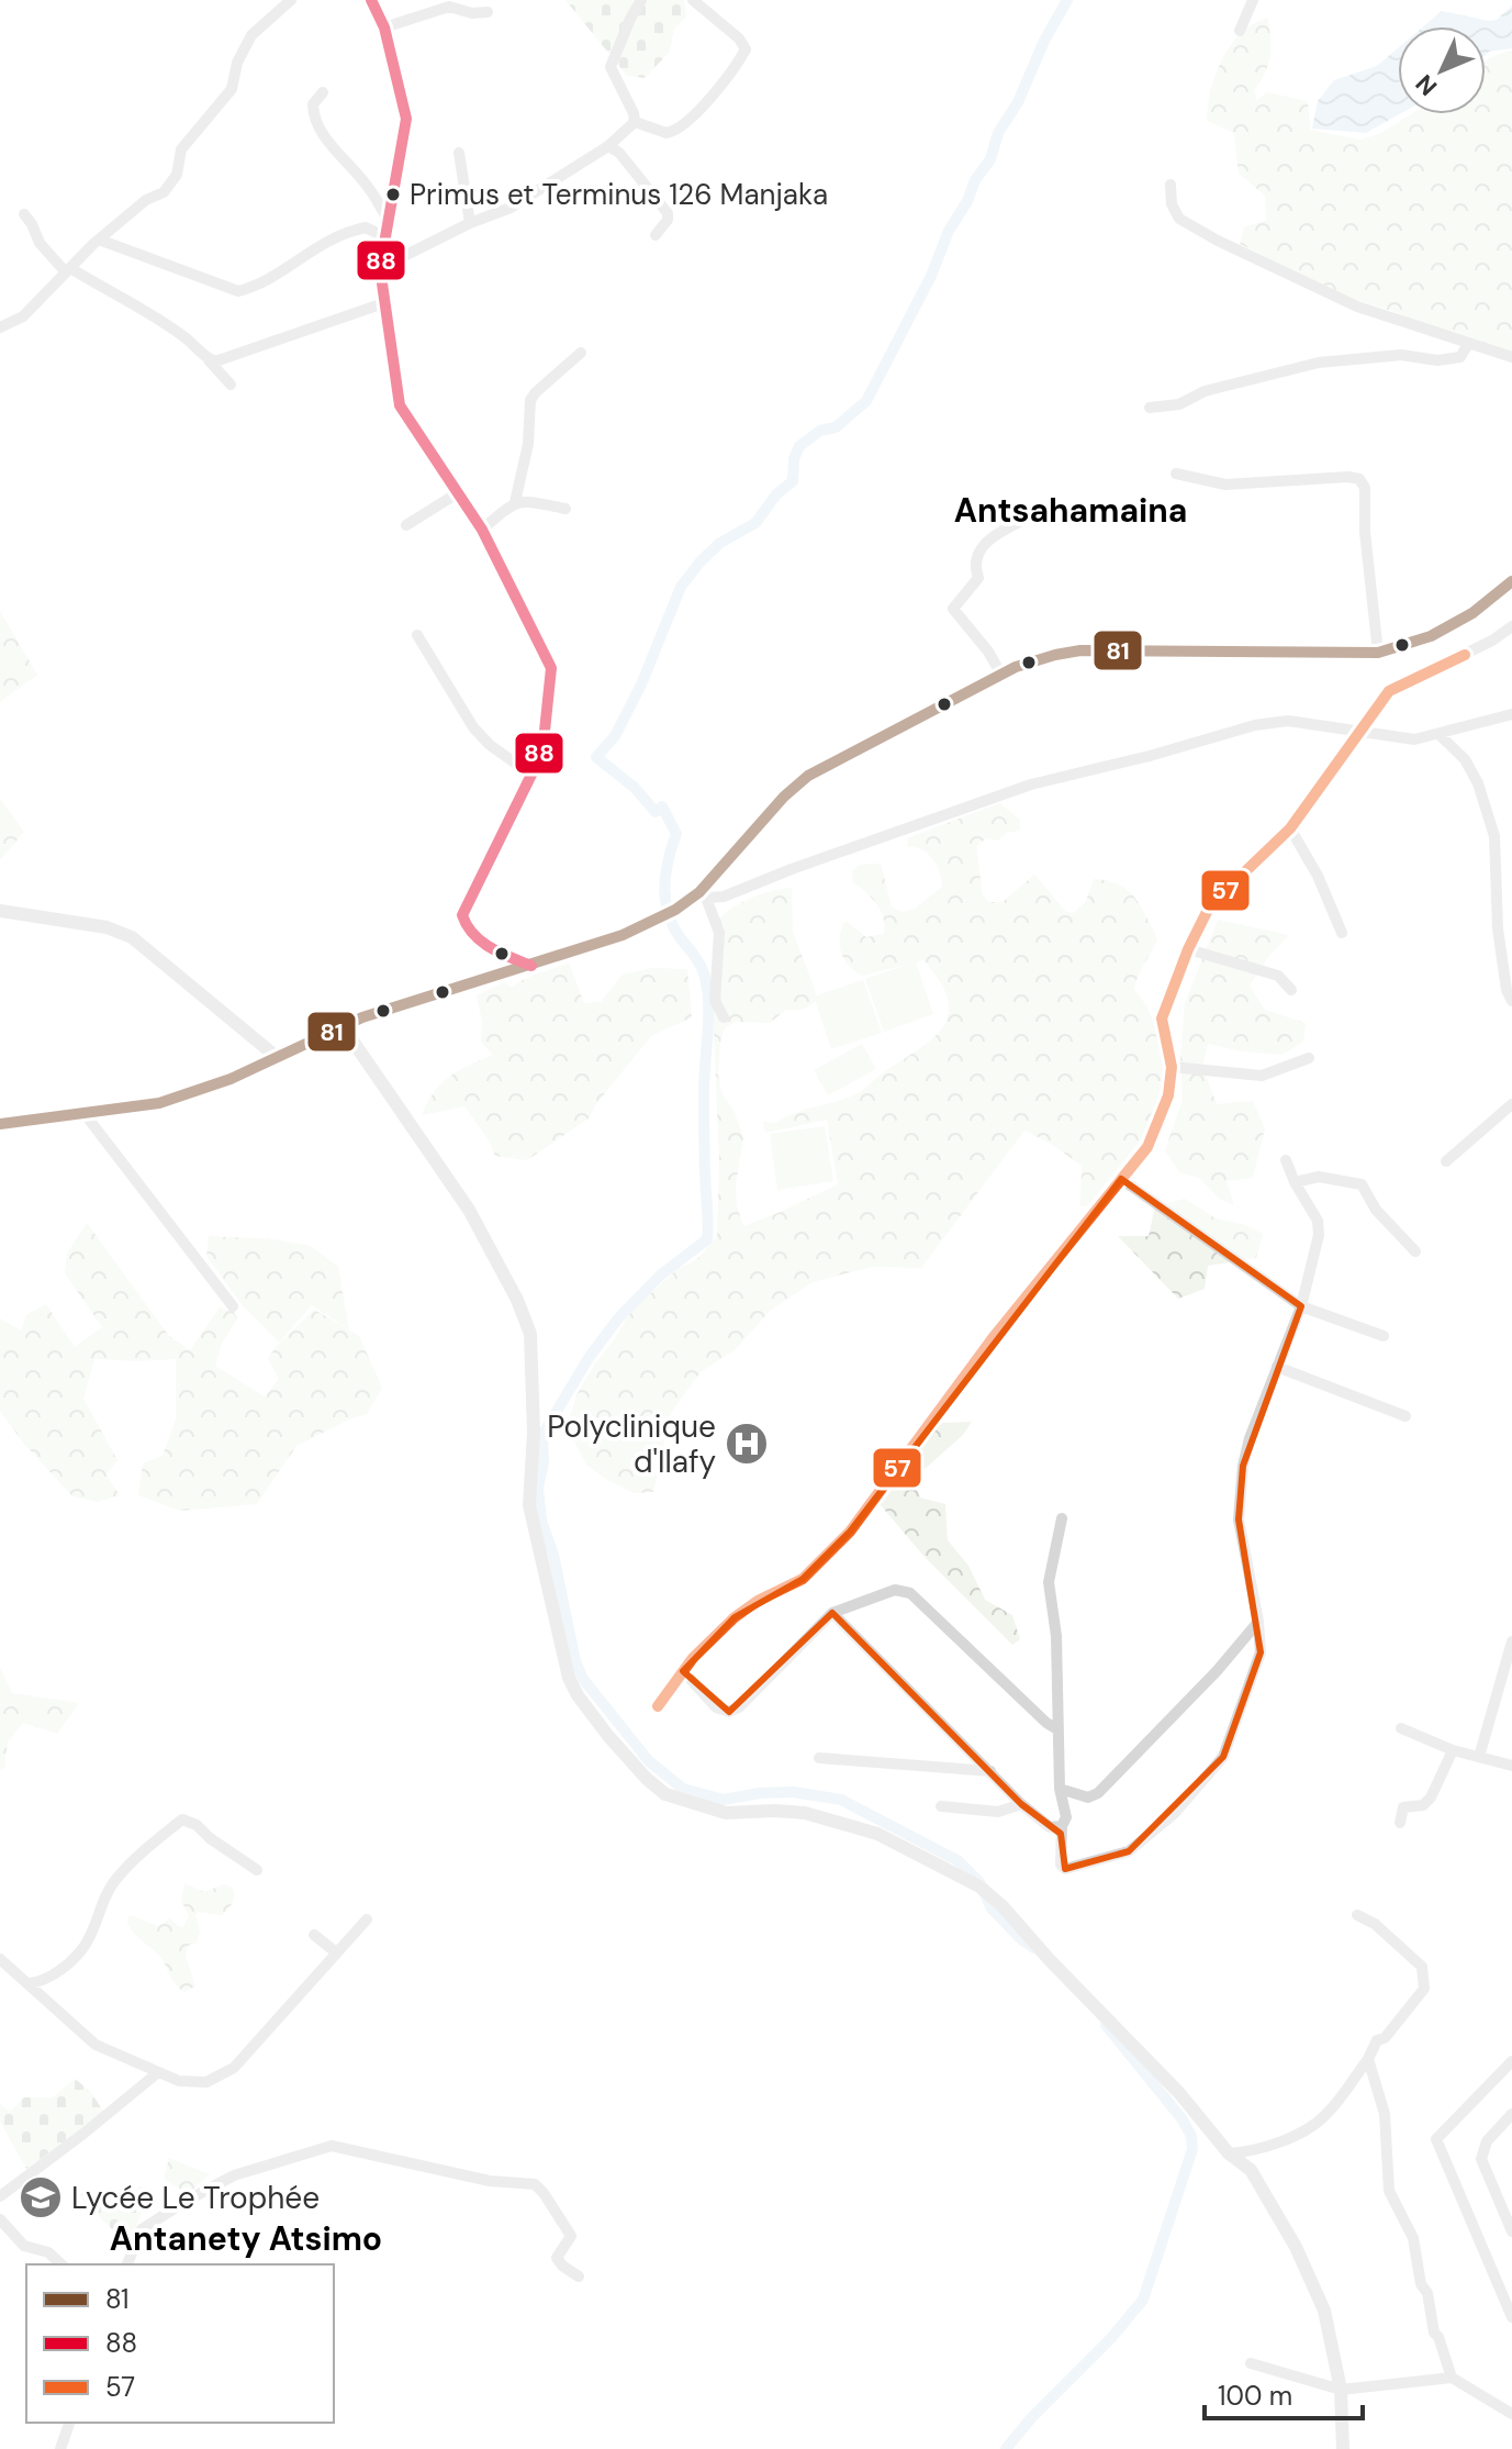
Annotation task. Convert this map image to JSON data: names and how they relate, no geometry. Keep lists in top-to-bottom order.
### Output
{
  "districts": ["Antsahamaina", "Antanety Atsimo"],
  "places": {
    "other": ["Primus et Terminus 126 Manjaka"],
    "hospital": ["Polyclinique d'Ilafy"],
    "school or university": ["Lycée Le Trophée"]
  },
  "lines": ["transit line 88", "transit line 81", "transit line 57"],
  "legend": ["81", "88", "57"],
  "scale_bar": "100 m",
  "north": "bottom left"
}
